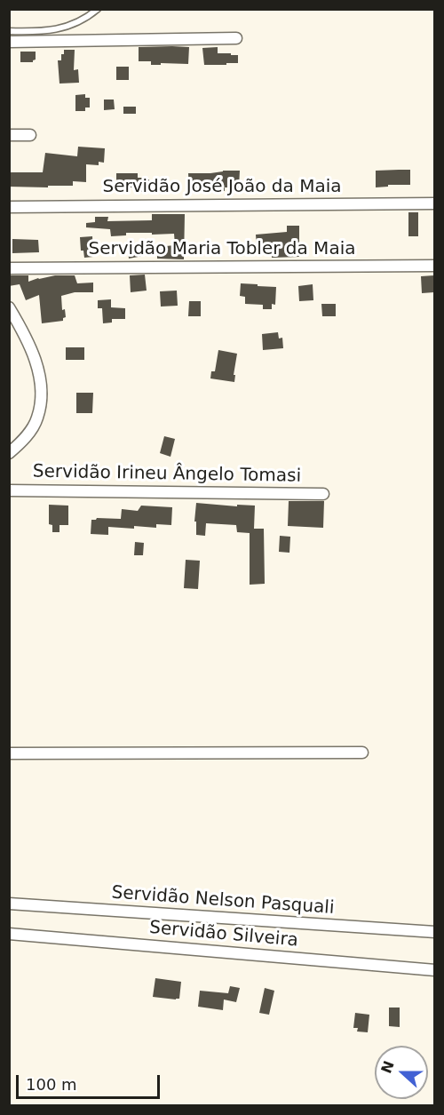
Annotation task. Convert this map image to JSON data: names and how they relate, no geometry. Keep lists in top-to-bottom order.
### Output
{
  "streets": {
    "street": [
      "Servidão José João da Maia",
      "Servidão Maria Tobler da Maia",
      "Servidão Irineu Ângelo Tomasi",
      "Servidão Nelson Pasquali",
      "Servidão Silveira"
    ]
  },
  "scale_bar": "100 m",
  "north": "left"
}
